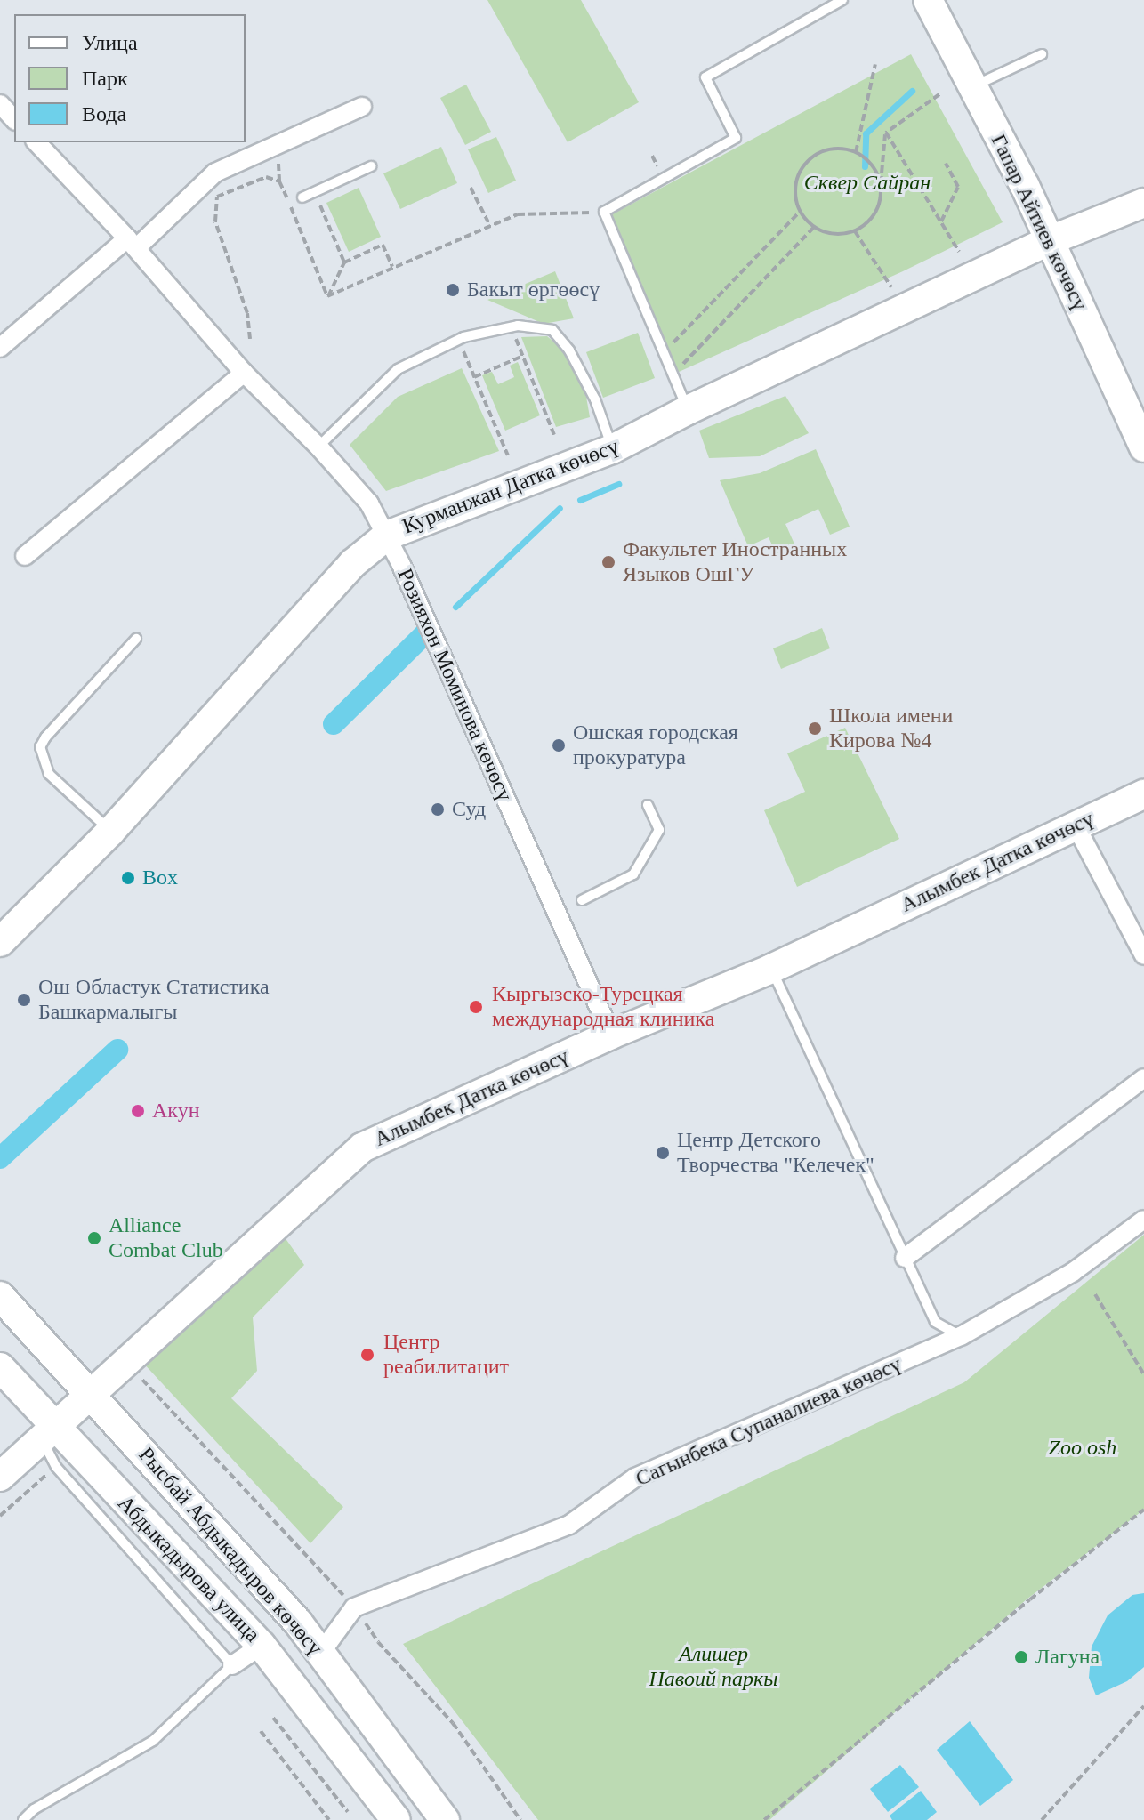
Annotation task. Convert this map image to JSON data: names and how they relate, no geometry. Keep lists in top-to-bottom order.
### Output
{
  "streets": {
    "main road": [
      "Гапар Айтиев көчөсү",
      "Курманжан Датка көчөсү",
      "Алымбек Датка көчөсү",
      "Рысбай Абдыкадыров көчөсү",
      "Абдыкадырова улица"
    ],
    "street": ["Розияхон Моминова көчөсү", "Сагынбека Супаналиева көчөсү"]
  },
  "crossings": [
    ["Гапар Айтиев көчөсү", "Курманжан Датка көчөсү"],
    ["Курманжан Датка көчөсү", "Розияхон Моминова көчөсү"],
    ["Розияхон Моминова көчөсү", "Алымбек Датка көчөсү"],
    ["Алымбек Датка көчөсү", "Рысбай Абдыкадыров көчөсү"],
    ["Алымбек Датка көчөсү", "Абдыкадырова улица"]
  ],
  "parks": ["Сквер Сайран", "Zoo osh", "Алишер Навоий паркы"],
  "places": [
    "Бакыт өргөөсү",
    "Факультет Иностранных Языков ОшГУ",
    "Школа имени Кирова №4",
    "Ошская городская прокуратура",
    "Суд",
    "Box",
    "Ош Областук Статистика Башкармалыгы",
    "Кыргызско-Турецкая международная клиника",
    "Акун",
    "Центр Детского Творчества \"Келечек\"",
    "Alliance Combat Club",
    "Центр реабилитацит",
    "Лагуна"
  ],
  "legend": ["Улица", "Парк", "Вода"]
}
